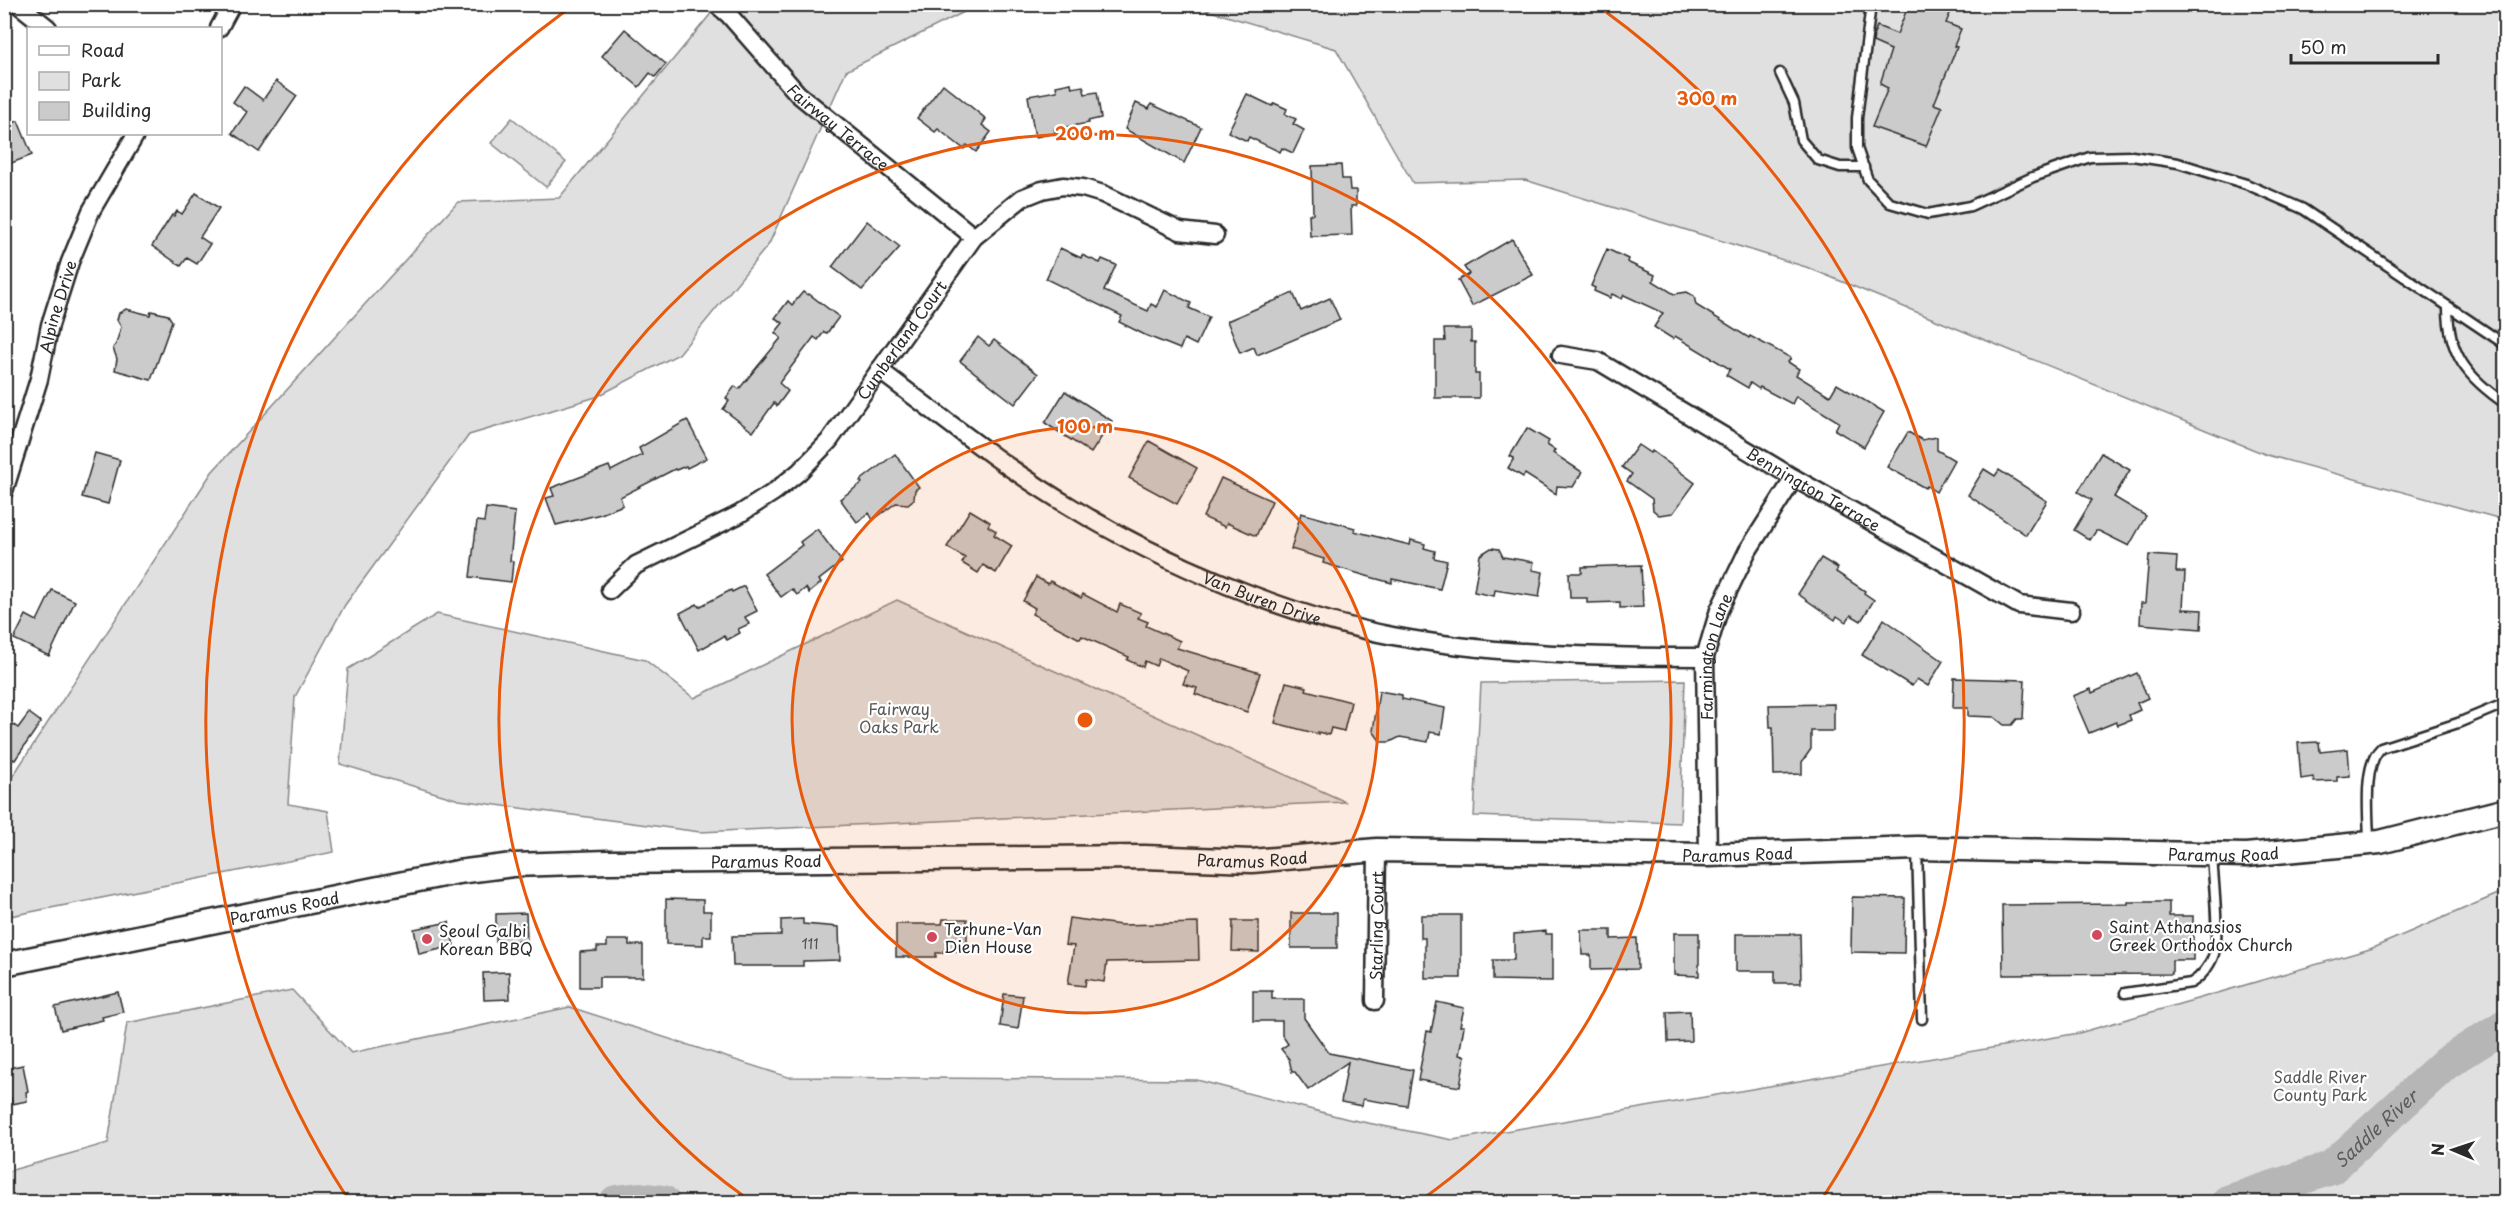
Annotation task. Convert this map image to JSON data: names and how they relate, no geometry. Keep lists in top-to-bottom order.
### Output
{
  "streets": {
    "main road": ["Paramus Road"],
    "street": [
      "Fairway Terrace",
      "Alpine Drive",
      "Cumberland Court",
      "Bennington Terrace",
      "Van Buren Drive",
      "Farmington Lane",
      "Starling Court"
    ]
  },
  "crossings": [
    ["Fairway Terrace", "Cumberland Court"],
    ["Cumberland Court", "Van Buren Drive"],
    ["Bennington Terrace", "Farmington Lane"],
    ["Van Buren Drive", "Farmington Lane"],
    ["Farmington Lane", "Paramus Road"],
    ["Paramus Road", "Starling Court"]
  ],
  "water": ["Saddle River"],
  "parks": ["Fairway Oaks Park", "Saddle River County Park"],
  "places": ["Saint Athanasios Greek Orthodox Church", "Terhune-Van Dien House", "Seoul Galbi Korean BBQ"],
  "house_numbers": ["111"],
  "legend": ["Road", "Park", "Building"],
  "scale_bar": "50 m",
  "north": "left",
  "rings": ["300 m", "200 m", "100 m"]
}
